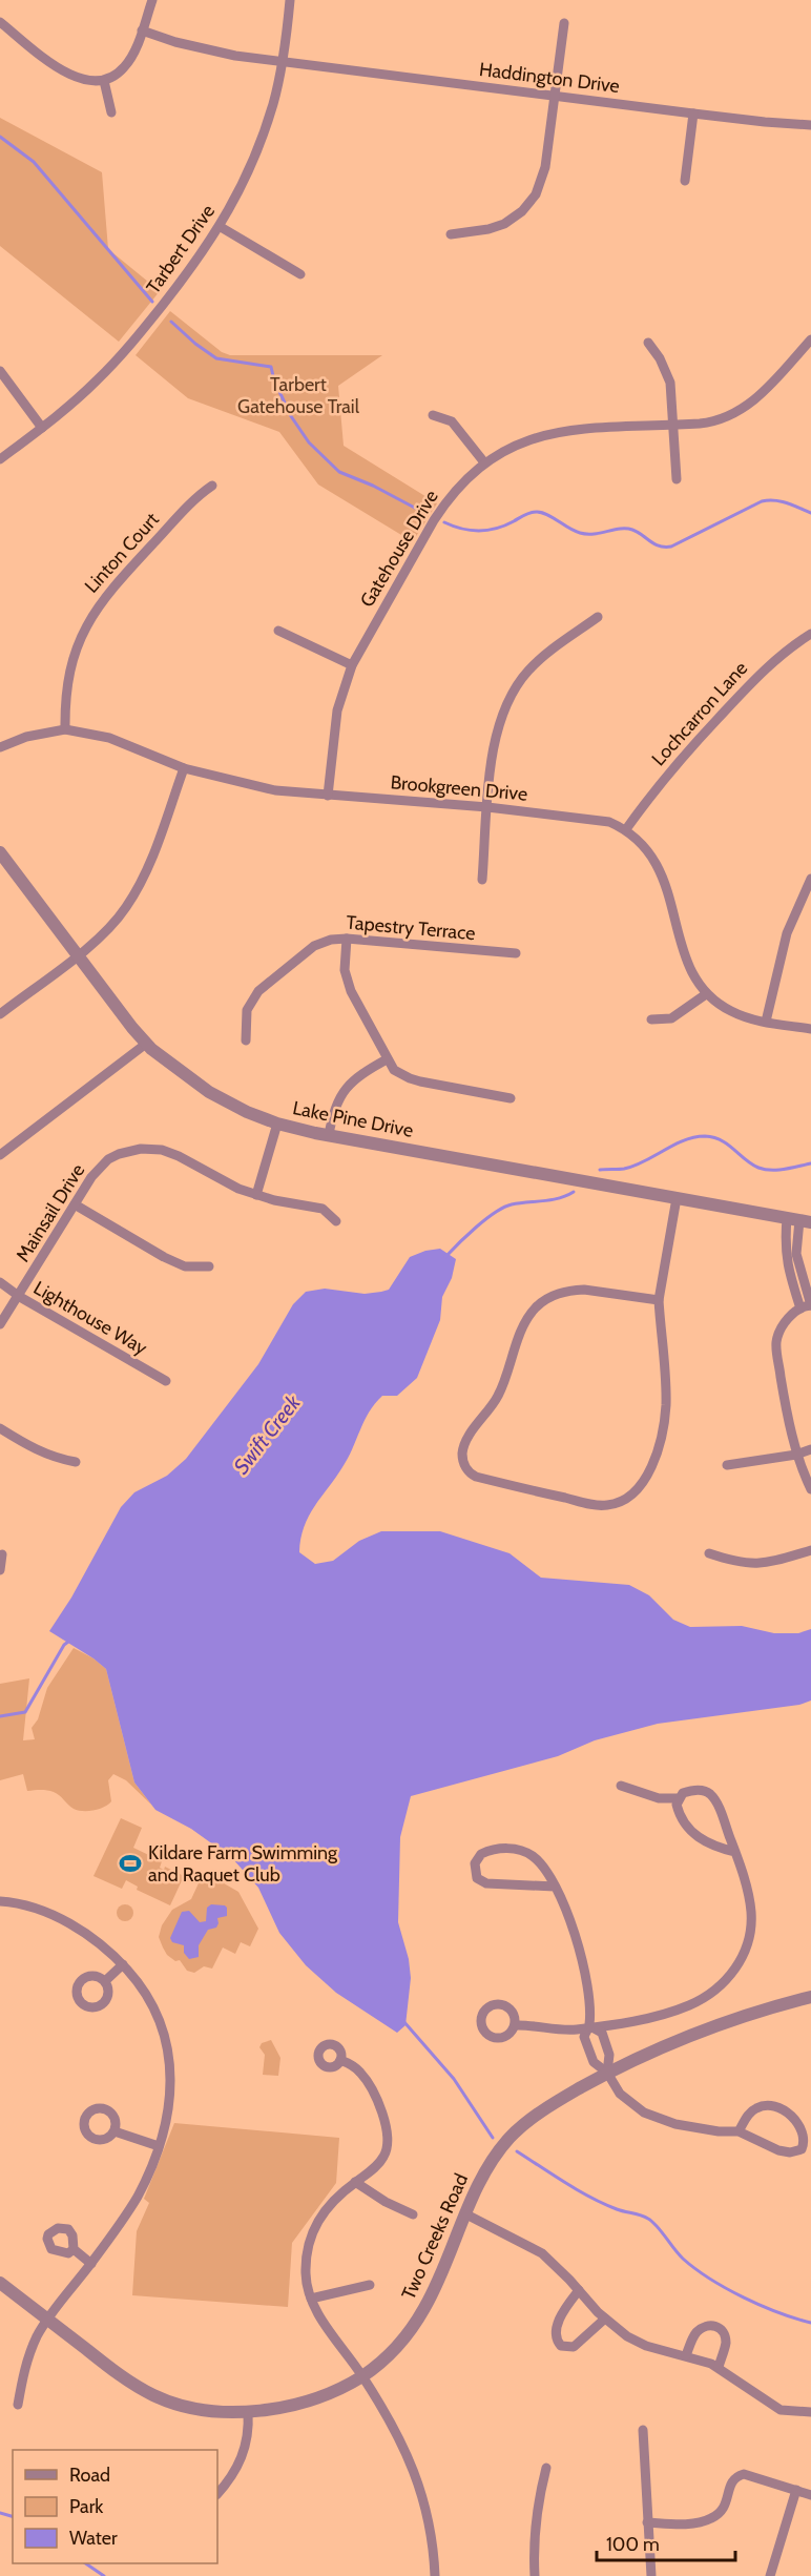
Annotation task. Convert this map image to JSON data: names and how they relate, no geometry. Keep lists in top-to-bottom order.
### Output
{
  "streets": {
    "street": [
      "Haddington Drive",
      "Tarbert Drive",
      "Gatehouse Drive",
      "Linton Court",
      "Lochcarron Lane",
      "Brookgreen Drive",
      "Tapestry Terrace",
      "Lake Pine Drive",
      "Mainsail Drive",
      "Lighthouse Way",
      "Two Creeks Road"
    ]
  },
  "crossings": [
    ["Haddington Drive", "Tarbert Drive"],
    ["Gatehouse Drive", "Brookgreen Drive"],
    ["Linton Court", "Brookgreen Drive"],
    ["Lochcarron Lane", "Brookgreen Drive"],
    ["Mainsail Drive", "Lighthouse Way"]
  ],
  "water": ["Swift Creek"],
  "parks": ["Tarbert Gatehouse Trail"],
  "places": {
    "sports": ["Kildare Farm Swimming and Raquet Club"]
  },
  "legend": ["Road", "Park", "Water"],
  "scale_bar": "100 m"
}
